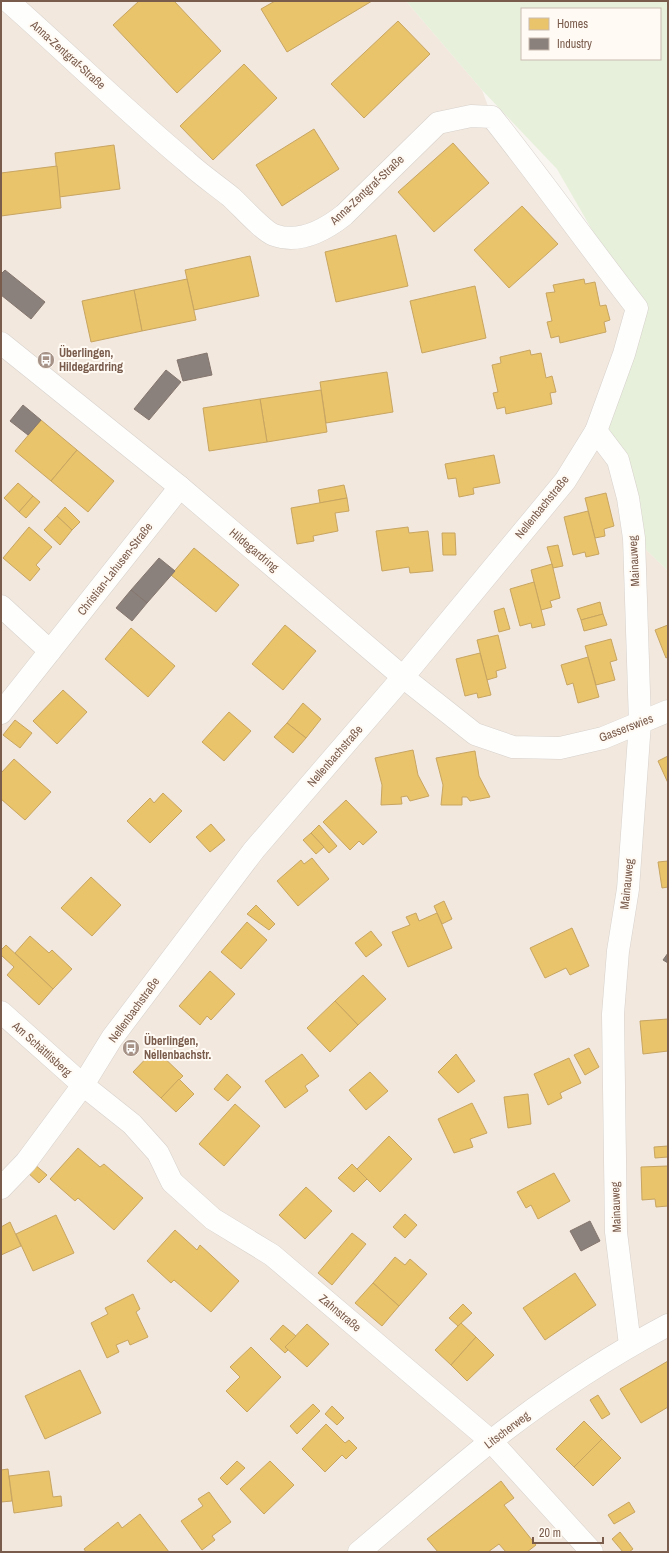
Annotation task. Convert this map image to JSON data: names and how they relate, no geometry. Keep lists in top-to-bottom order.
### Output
{
  "streets": {
    "street": [
      "Anna-Zentgraf-Straße",
      "Nellenbachstraße",
      "Hildegardring",
      "Mainauweg",
      "Christian-Lahusen-Straße",
      "Gasserswies",
      "Am Schättlisberg",
      "Zahnstraße",
      "Litscherweg"
    ]
  },
  "crossings": [
    ["Anna-Zentgraf-Straße", "Nellenbachstraße"],
    ["Nellenbachstraße", "Hildegardring"],
    ["Nellenbachstraße", "Mainauweg"],
    ["Nellenbachstraße", "Am Schättlisberg"],
    ["Nellenbachstraße", "Zahnstraße"],
    ["Hildegardring", "Christian-Lahusen-Straße"],
    ["Hildegardring", "Gasserswies"],
    ["Mainauweg", "Gasserswies"],
    ["Mainauweg", "Litscherweg"],
    ["Am Schättlisberg", "Zahnstraße"],
    ["Zahnstraße", "Litscherweg"]
  ],
  "places": {
    "bus stop": ["Überlingen, Hildegardring", "Überlingen, Nellenbachstr."]
  },
  "legend": ["Homes", "Industry"],
  "scale_bar": "20 m"
}
